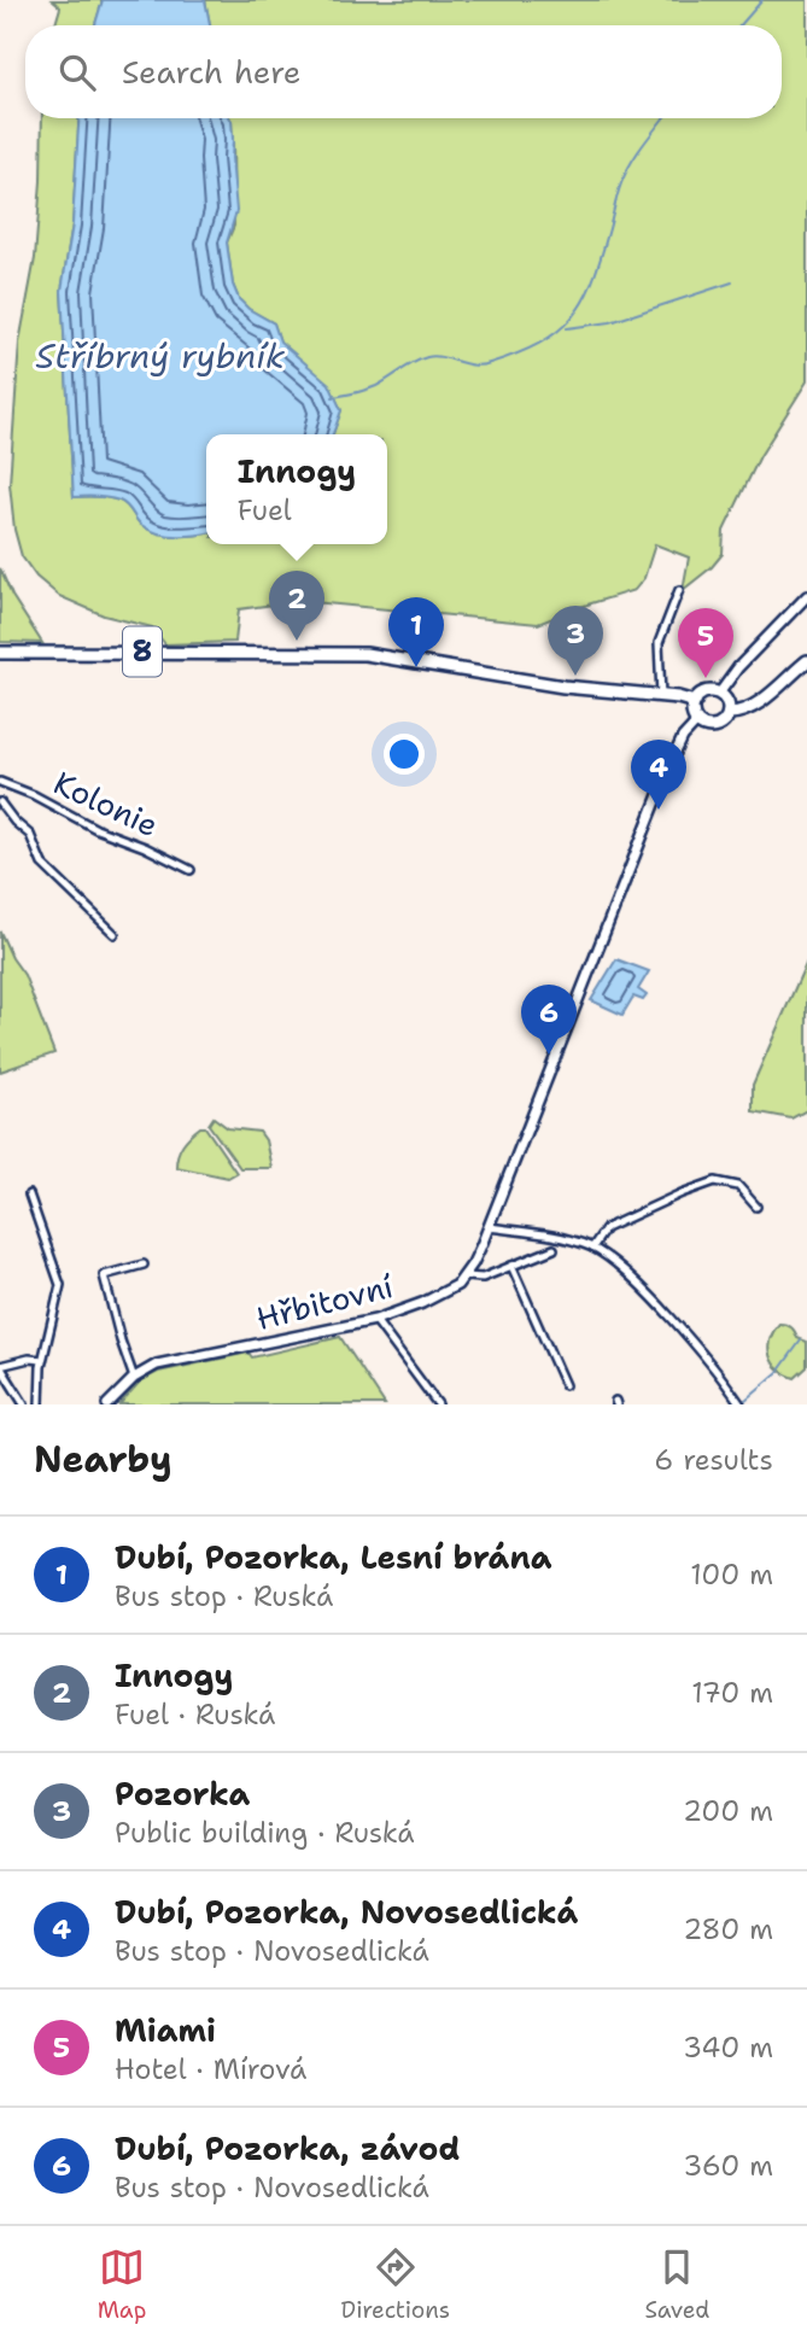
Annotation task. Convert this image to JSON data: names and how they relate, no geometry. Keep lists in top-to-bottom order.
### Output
{
  "streets": {
    "main road": ["8"],
    "street": ["Kolonie", "Hřbitovní"]
  },
  "water": ["Stříbrný rybník"],
  "page": {
    "search": "Search here",
    "popup": ["Innogy", "Fuel"],
    "pins": [
      "2",
      "1",
      "3",
      "5",
      "4",
      "6"
    ],
    "heading": ["Nearby", "6 results"],
    "list": [
      {
        "mark": "1",
        "name": "Dubí, Pozorka, Lesní brána",
        "note": "Bus stop · Ruská",
        "value": "100 m"
      },
      {
        "mark": "2",
        "name": "Innogy",
        "note": "Fuel · Ruská",
        "value": "170 m"
      },
      {
        "mark": "3",
        "name": "Pozorka",
        "note": "Public building · Ruská",
        "value": "200 m"
      },
      {
        "mark": "4",
        "name": "Dubí, Pozorka, Novosedlická",
        "note": "Bus stop · Novosedlická",
        "value": "280 m"
      },
      {
        "mark": "5",
        "name": "Miami",
        "note": "Hotel · Mírová",
        "value": "340 m"
      },
      {
        "mark": "6",
        "name": "Dubí, Pozorka, závod",
        "note": "Bus stop · Novosedlická",
        "value": "360 m"
      }
    ],
    "nav": ["Map", "Directions", "Saved"]
  }
}
